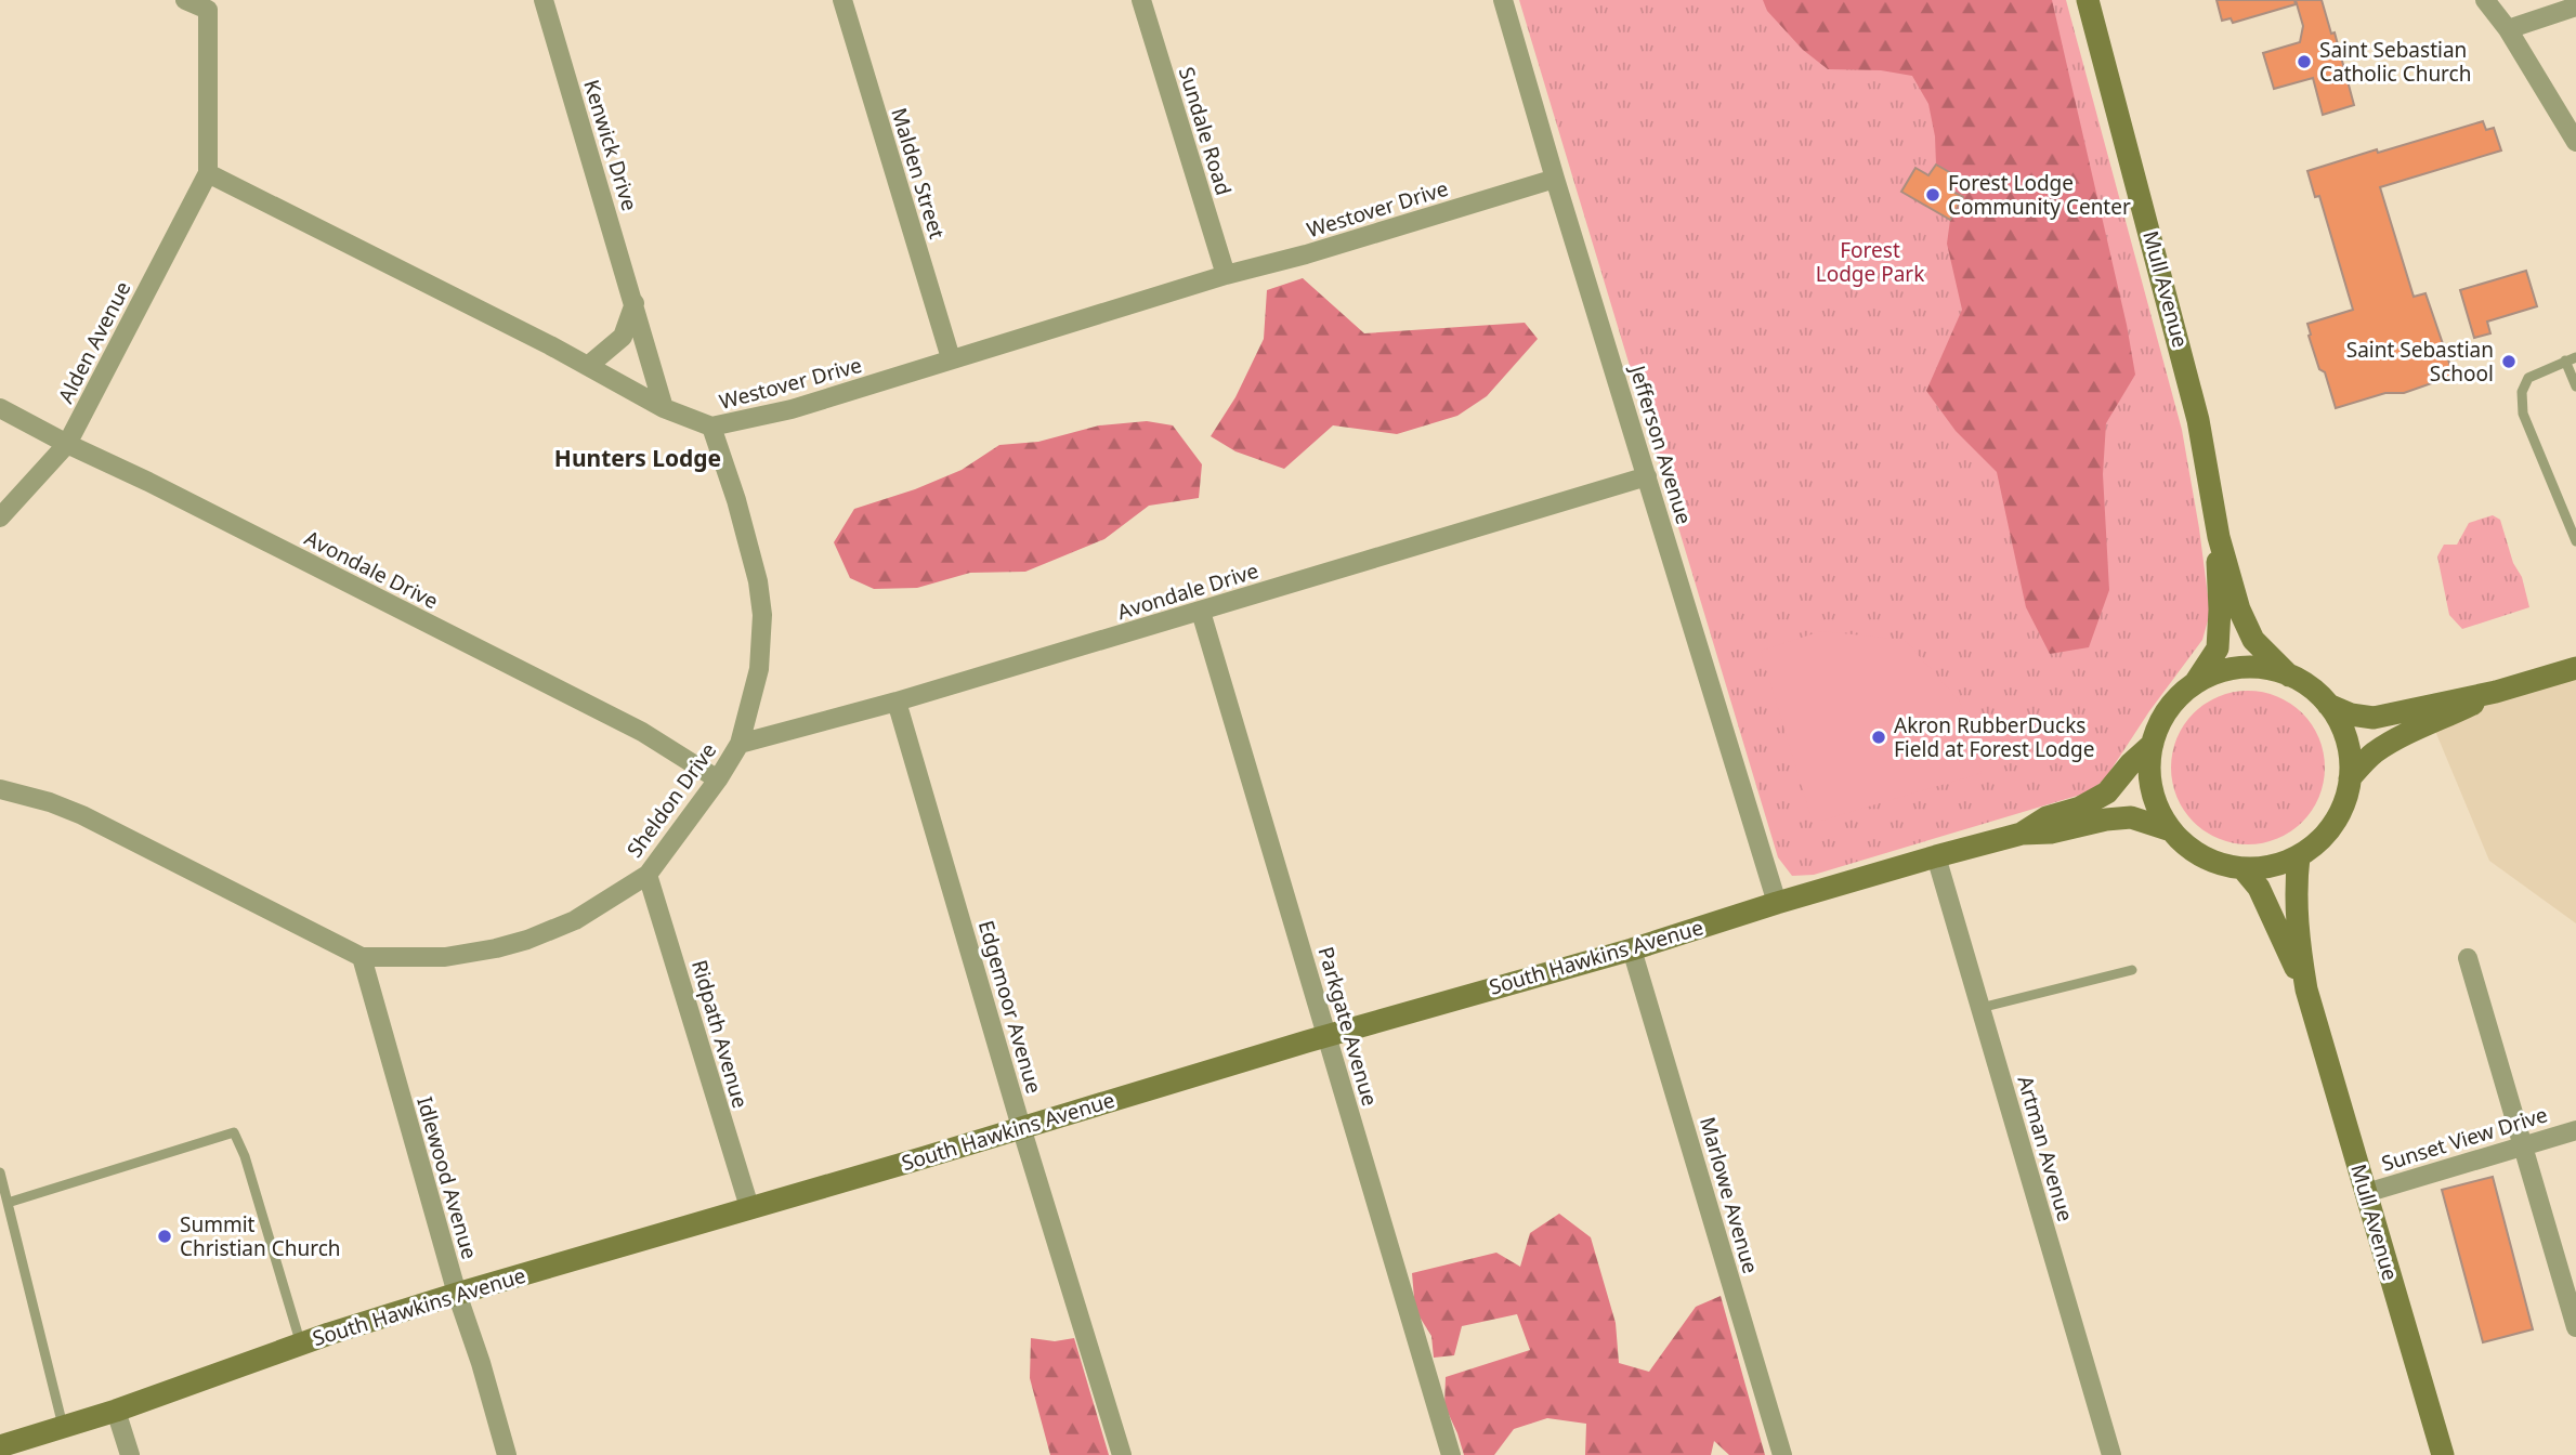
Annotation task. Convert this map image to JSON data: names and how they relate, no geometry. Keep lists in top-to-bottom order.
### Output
{
  "streets": {
    "main road": ["Mull Avenue", "South Hawkins Avenue"],
    "street": [
      "Sundale Road",
      "Kenwick Drive",
      "Malden Street",
      "Westover Drive",
      "Alden Avenue",
      "Jefferson Avenue",
      "Avondale Drive",
      "Sheldon Drive",
      "Edgemoor Avenue",
      "Parkgate Avenue",
      "Ridpath Avenue",
      "Sunset View Drive",
      "Artman Avenue",
      "Idlewood Avenue",
      "Marlowe Avenue"
    ]
  },
  "crossings": [
    ["Sundale Road", "Westover Drive"],
    ["Kenwick Drive", "Westover Drive"],
    ["Malden Street", "Westover Drive"],
    ["Westover Drive", "Alden Avenue"],
    ["Westover Drive", "Jefferson Avenue"],
    ["Westover Drive", "Sheldon Drive"],
    ["Mull Avenue", "South Hawkins Avenue"],
    ["Mull Avenue", "Sunset View Drive"],
    ["Alden Avenue", "Avondale Drive"],
    ["Jefferson Avenue", "Avondale Drive"],
    ["Jefferson Avenue", "South Hawkins Avenue"],
    ["Avondale Drive", "Sheldon Drive"],
    ["Avondale Drive", "Edgemoor Avenue"],
    ["Avondale Drive", "Parkgate Avenue"],
    ["Sheldon Drive", "Ridpath Avenue"],
    ["Sheldon Drive", "Idlewood Avenue"],
    ["South Hawkins Avenue", "Edgemoor Avenue"],
    ["South Hawkins Avenue", "Parkgate Avenue"],
    ["South Hawkins Avenue", "Ridpath Avenue"],
    ["South Hawkins Avenue", "Artman Avenue"],
    ["South Hawkins Avenue", "Idlewood Avenue"],
    ["South Hawkins Avenue", "Marlowe Avenue"]
  ],
  "districts": ["Hunters Lodge"],
  "parks": ["Forest Lodge Park"],
  "places": [
    "Saint Sebastian Catholic Church",
    "Forest Lodge Community Center",
    "Saint Sebastian School",
    "Akron RubberDucks Field at Forest Lodge",
    "Summit Christian Church"
  ]
}
